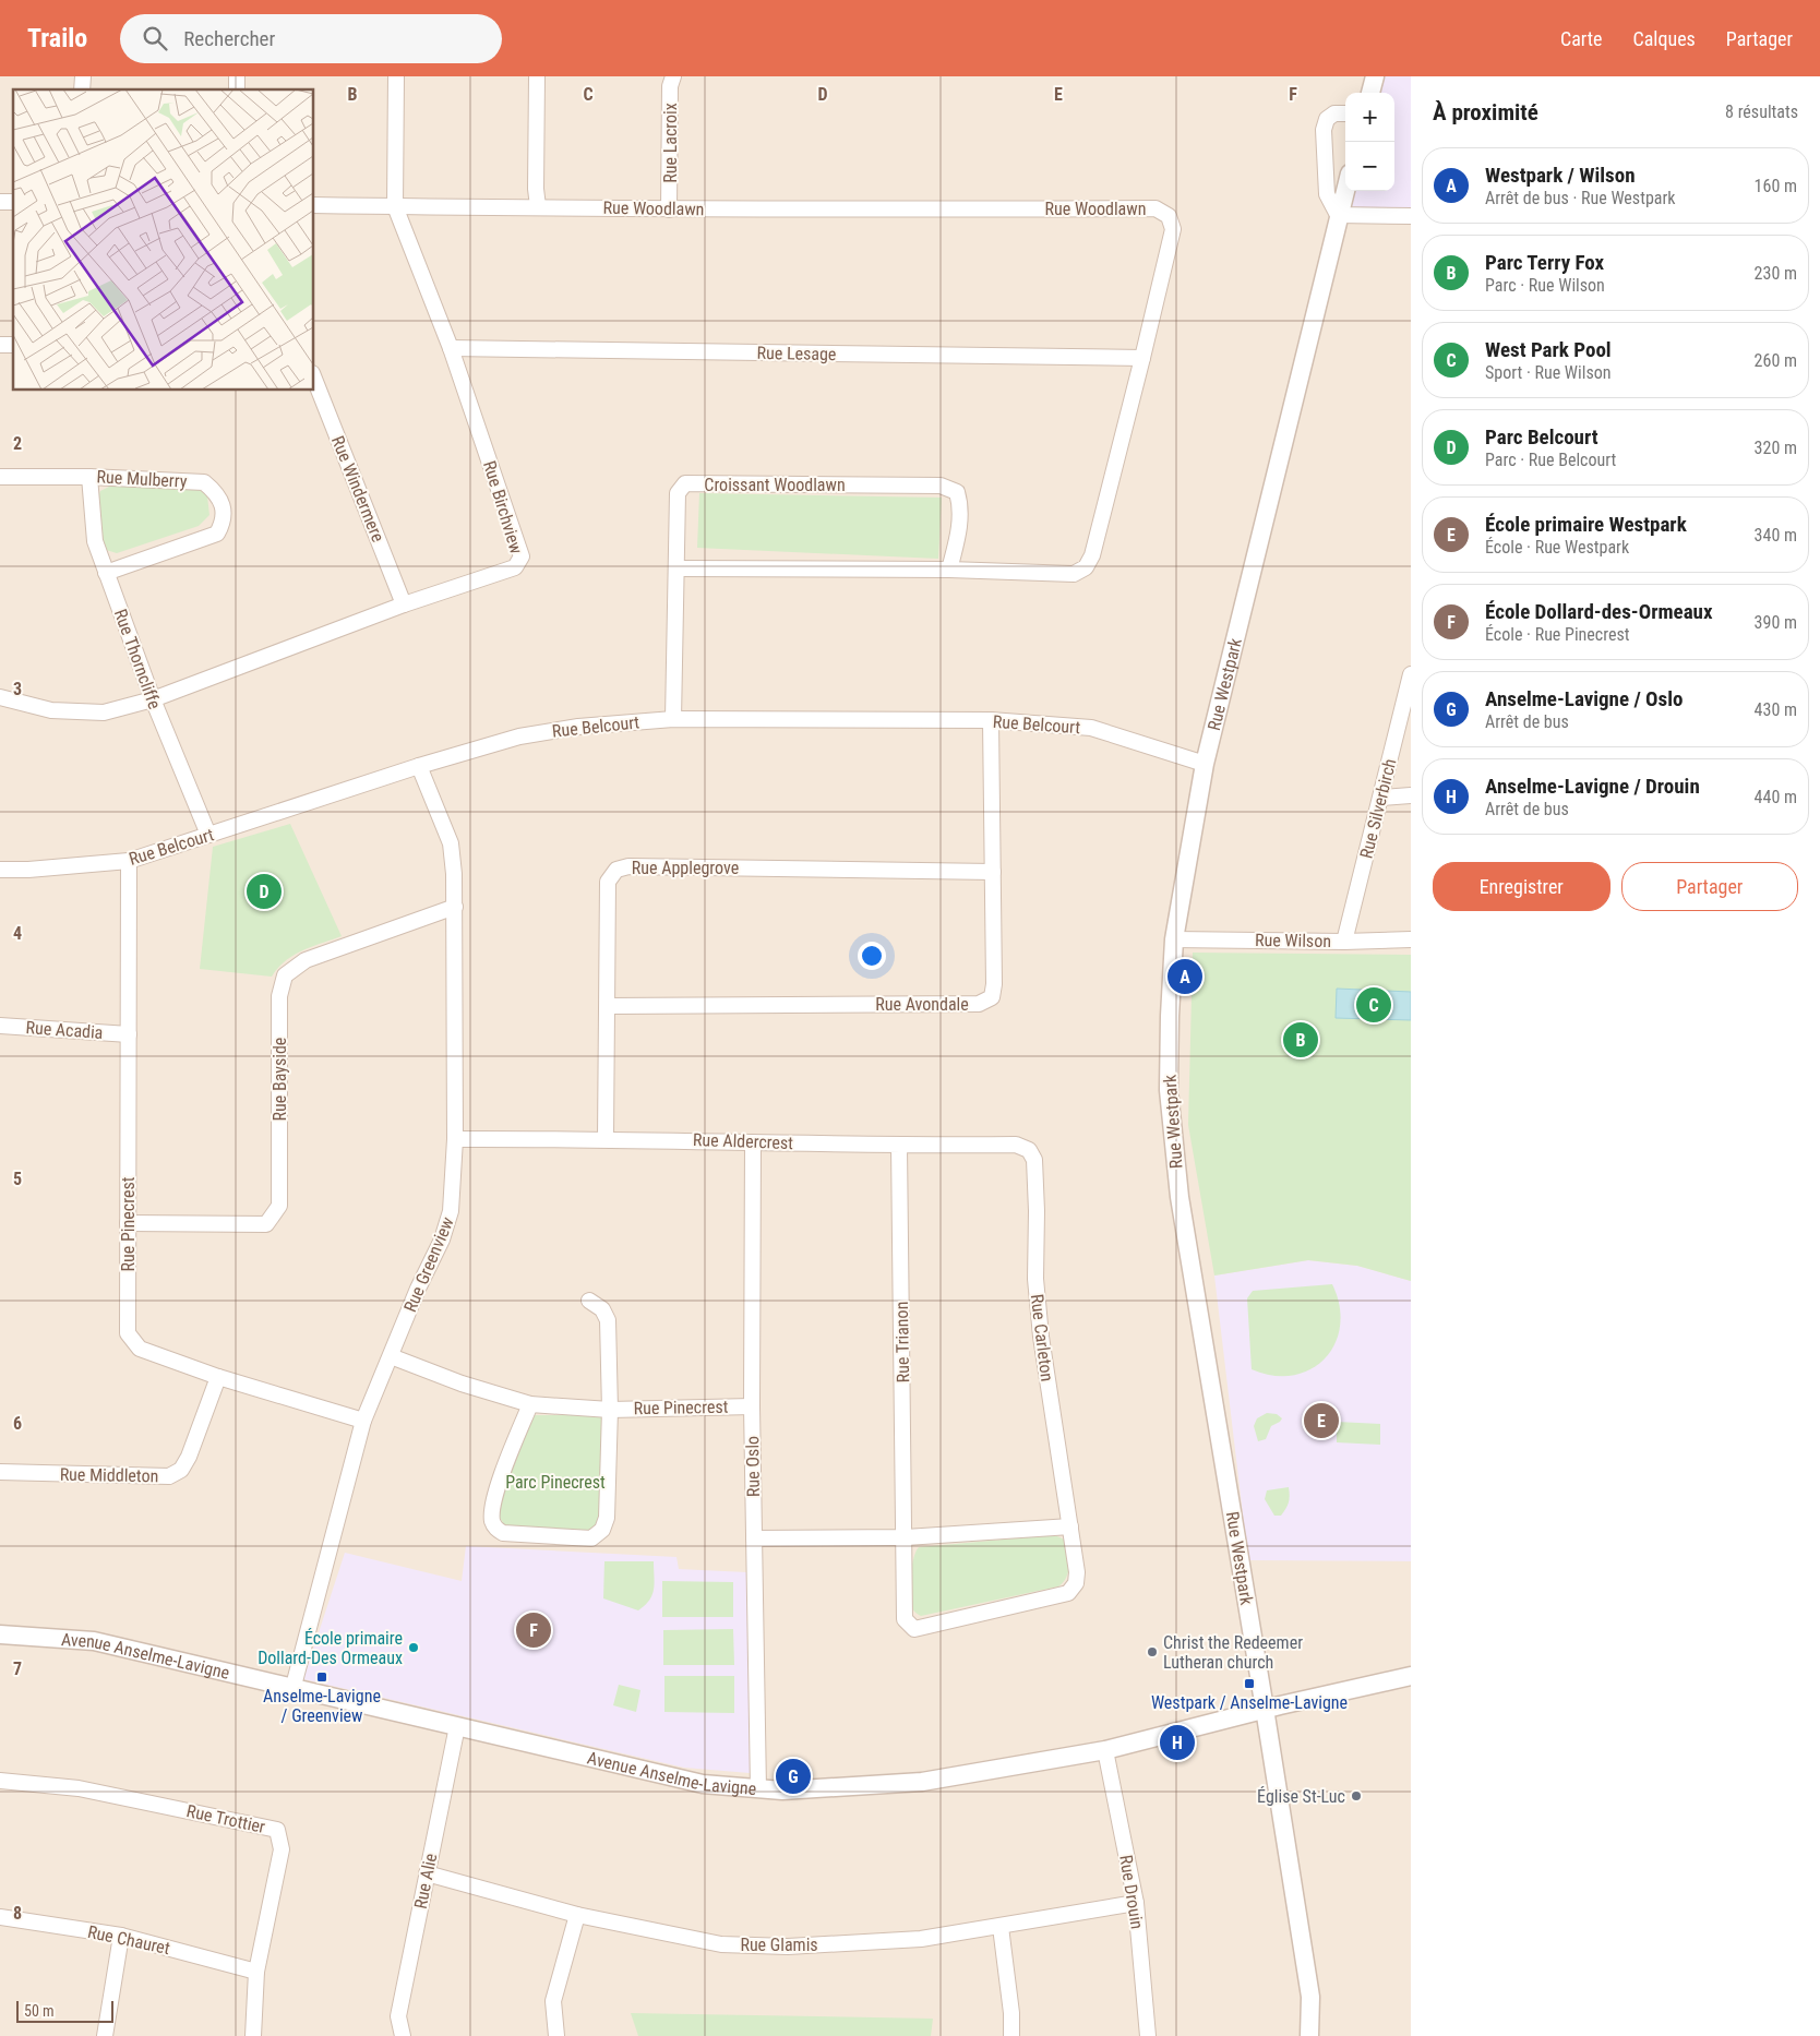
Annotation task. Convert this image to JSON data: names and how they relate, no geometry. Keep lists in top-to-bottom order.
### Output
{
  "streets": {
    "street": [
      "Rue Lacroix",
      "Rue Woodlawn",
      "Rue Lesage",
      "Rue Mulberry",
      "Croissant Woodlawn",
      "Rue Windermere",
      "Rue Birchview",
      "Rue Thorncliffe",
      "Rue Westpark",
      "Rue Belcourt",
      "Rue Silverbirch",
      "Rue Applegrove",
      "Rue Wilson",
      "Rue Avondale",
      "Rue Acadia",
      "Rue Bayside",
      "Rue Aldercrest",
      "Rue Pinecrest",
      "Rue Greenview",
      "Rue Carleton",
      "Rue Trianon",
      "Rue Oslo",
      "Rue Middleton",
      "Avenue Anselme-Lavigne",
      "Rue Trottier",
      "Rue Alie",
      "Rue Drouin",
      "Rue Chauret",
      "Rue Glamis"
    ]
  },
  "crossings": [
    ["Rue Lacroix", "Rue Woodlawn"],
    ["Rue Woodlawn", "Rue Lesage"],
    ["Rue Woodlawn", "Croissant Woodlawn"],
    ["Rue Woodlawn", "Rue Birchview"],
    ["Rue Lesage", "Rue Birchview"],
    ["Rue Mulberry", "Rue Thorncliffe"],
    ["Croissant Woodlawn", "Rue Belcourt"],
    ["Rue Windermere", "Rue Birchview"],
    ["Rue Birchview", "Rue Thorncliffe"],
    ["Rue Thorncliffe", "Rue Belcourt"],
    ["Rue Westpark", "Rue Belcourt"],
    ["Rue Westpark", "Rue Wilson"],
    ["Rue Westpark", "Avenue Anselme-Lavigne"],
    ["Rue Belcourt", "Rue Avondale"],
    ["Rue Belcourt", "Rue Pinecrest"],
    ["Rue Belcourt", "Rue Greenview"],
    ["Rue Silverbirch", "Rue Wilson"],
    ["Rue Applegrove", "Rue Avondale"],
    ["Rue Applegrove", "Rue Aldercrest"],
    ["Rue Acadia", "Rue Pinecrest"],
    ["Rue Bayside", "Rue Pinecrest"],
    ["Rue Bayside", "Rue Greenview"],
    ["Rue Aldercrest", "Rue Greenview"],
    ["Rue Aldercrest", "Rue Carleton"],
    ["Rue Aldercrest", "Rue Trianon"],
    ["Rue Aldercrest", "Rue Oslo"],
    ["Rue Pinecrest", "Rue Greenview"],
    ["Rue Pinecrest", "Rue Oslo"],
    ["Rue Pinecrest", "Rue Middleton"],
    ["Rue Greenview", "Avenue Anselme-Lavigne"],
    ["Rue Carleton", "Rue Trianon"],
    ["Rue Oslo", "Avenue Anselme-Lavigne"],
    ["Avenue Anselme-Lavigne", "Rue Alie"],
    ["Avenue Anselme-Lavigne", "Rue Drouin"],
    ["Rue Trottier", "Rue Chauret"],
    ["Rue Alie", "Rue Glamis"],
    ["Rue Drouin", "Rue Glamis"]
  ],
  "parks": ["Parc Pinecrest"],
  "places": {
    "other": ["École primaire Dollard-Des Ormeaux", "Christ the Redeemer Lutheran church", "Église St-Luc"],
    "transit": ["Anselme-Lavigne / Greenview", "Westpark / Anselme-Lavigne"]
  },
  "scale_bar": "50 m",
  "page": {
    "header": "Trailo",
    "search": "Rechercher",
    "nav": ["Carte", "Calques", "Partager"],
    "heading": ["À proximité", "8 résultats"],
    "map_buttons": ["+", "−"],
    "list": [
      {
        "mark": "A",
        "name": "Westpark / Wilson",
        "note": "Arrêt de bus · Rue Westpark",
        "value": "160 m"
      },
      {
        "mark": "B",
        "name": "Parc Terry Fox",
        "note": "Parc · Rue Wilson",
        "value": "230 m"
      },
      {
        "mark": "C",
        "name": "West Park Pool",
        "note": "Sport · Rue Wilson",
        "value": "260 m"
      },
      {
        "mark": "D",
        "name": "Parc Belcourt",
        "note": "Parc · Rue Belcourt",
        "value": "320 m"
      },
      {
        "mark": "E",
        "name": "École primaire Westpark",
        "note": "École · Rue Westpark",
        "value": "340 m"
      },
      {
        "mark": "F",
        "name": "École Dollard-des-Ormeaux",
        "note": "École · Rue Pinecrest",
        "value": "390 m"
      },
      {
        "mark": "G",
        "name": "Anselme-Lavigne / Oslo",
        "note": "Arrêt de bus",
        "value": "430 m"
      },
      {
        "mark": "H",
        "name": "Anselme-Lavigne / Drouin",
        "note": "Arrêt de bus",
        "value": "440 m"
      }
    ],
    "buttons": ["Enregistrer", "Partager"],
    "pins": [
      "D",
      "A",
      "C",
      "B",
      "E",
      "F",
      "H",
      "G"
    ],
    "scale": "50 m"
  },
  "grid": {
    "columns": [
      "B",
      "C",
      "D",
      "E",
      "F"
    ],
    "rows": [
      "2",
      "3",
      "4",
      "5",
      "6",
      "7",
      "8"
    ]
  }
}
